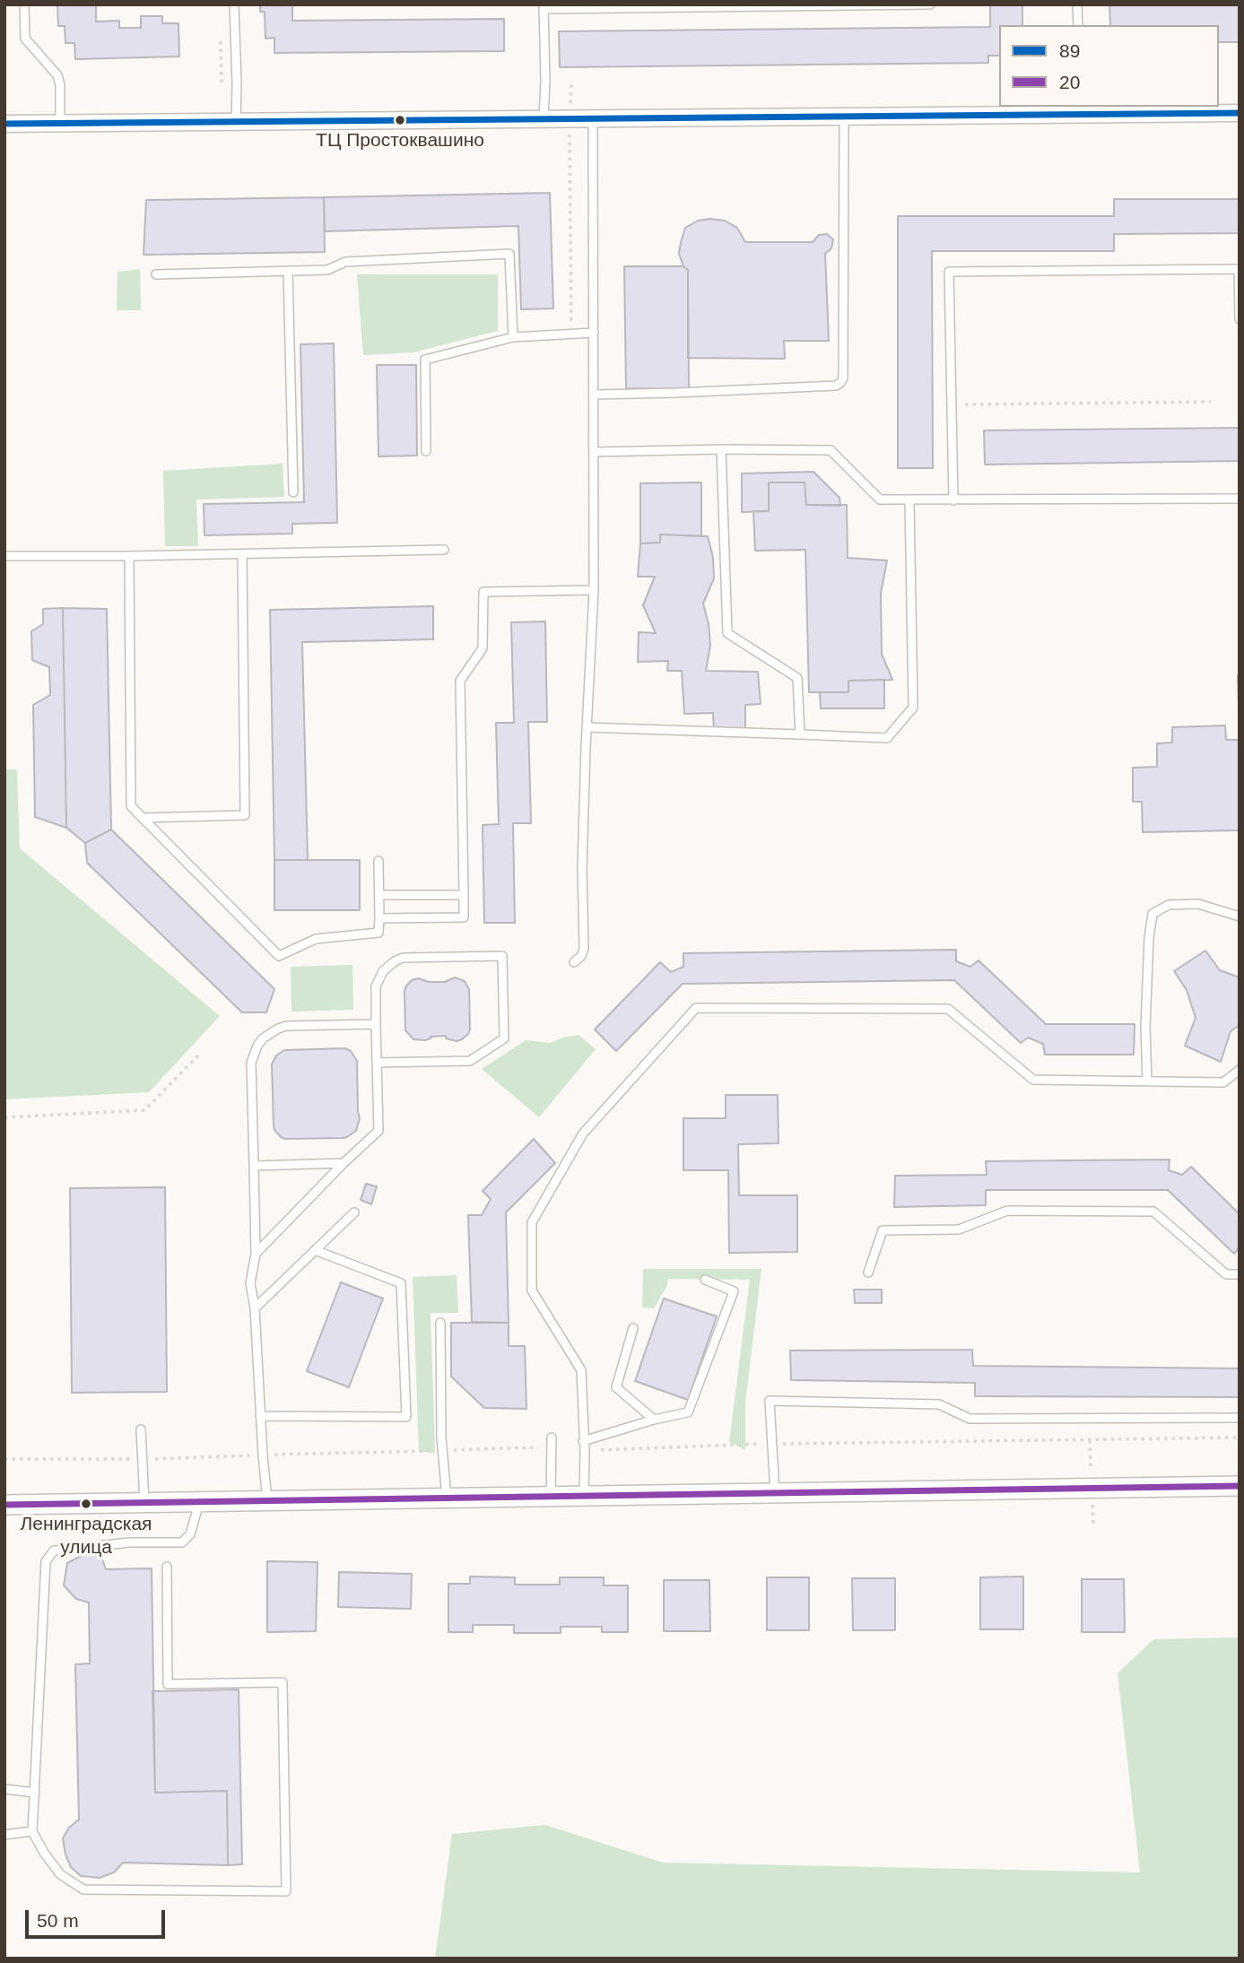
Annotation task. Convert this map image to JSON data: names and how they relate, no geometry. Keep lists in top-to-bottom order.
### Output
{
  "places": ["ТЦ Простоквашино", "Ленинградская улица"],
  "lines": ["transit line 89", "transit line 20"],
  "legend": ["89", "20"],
  "scale_bar": "50 m"
}
